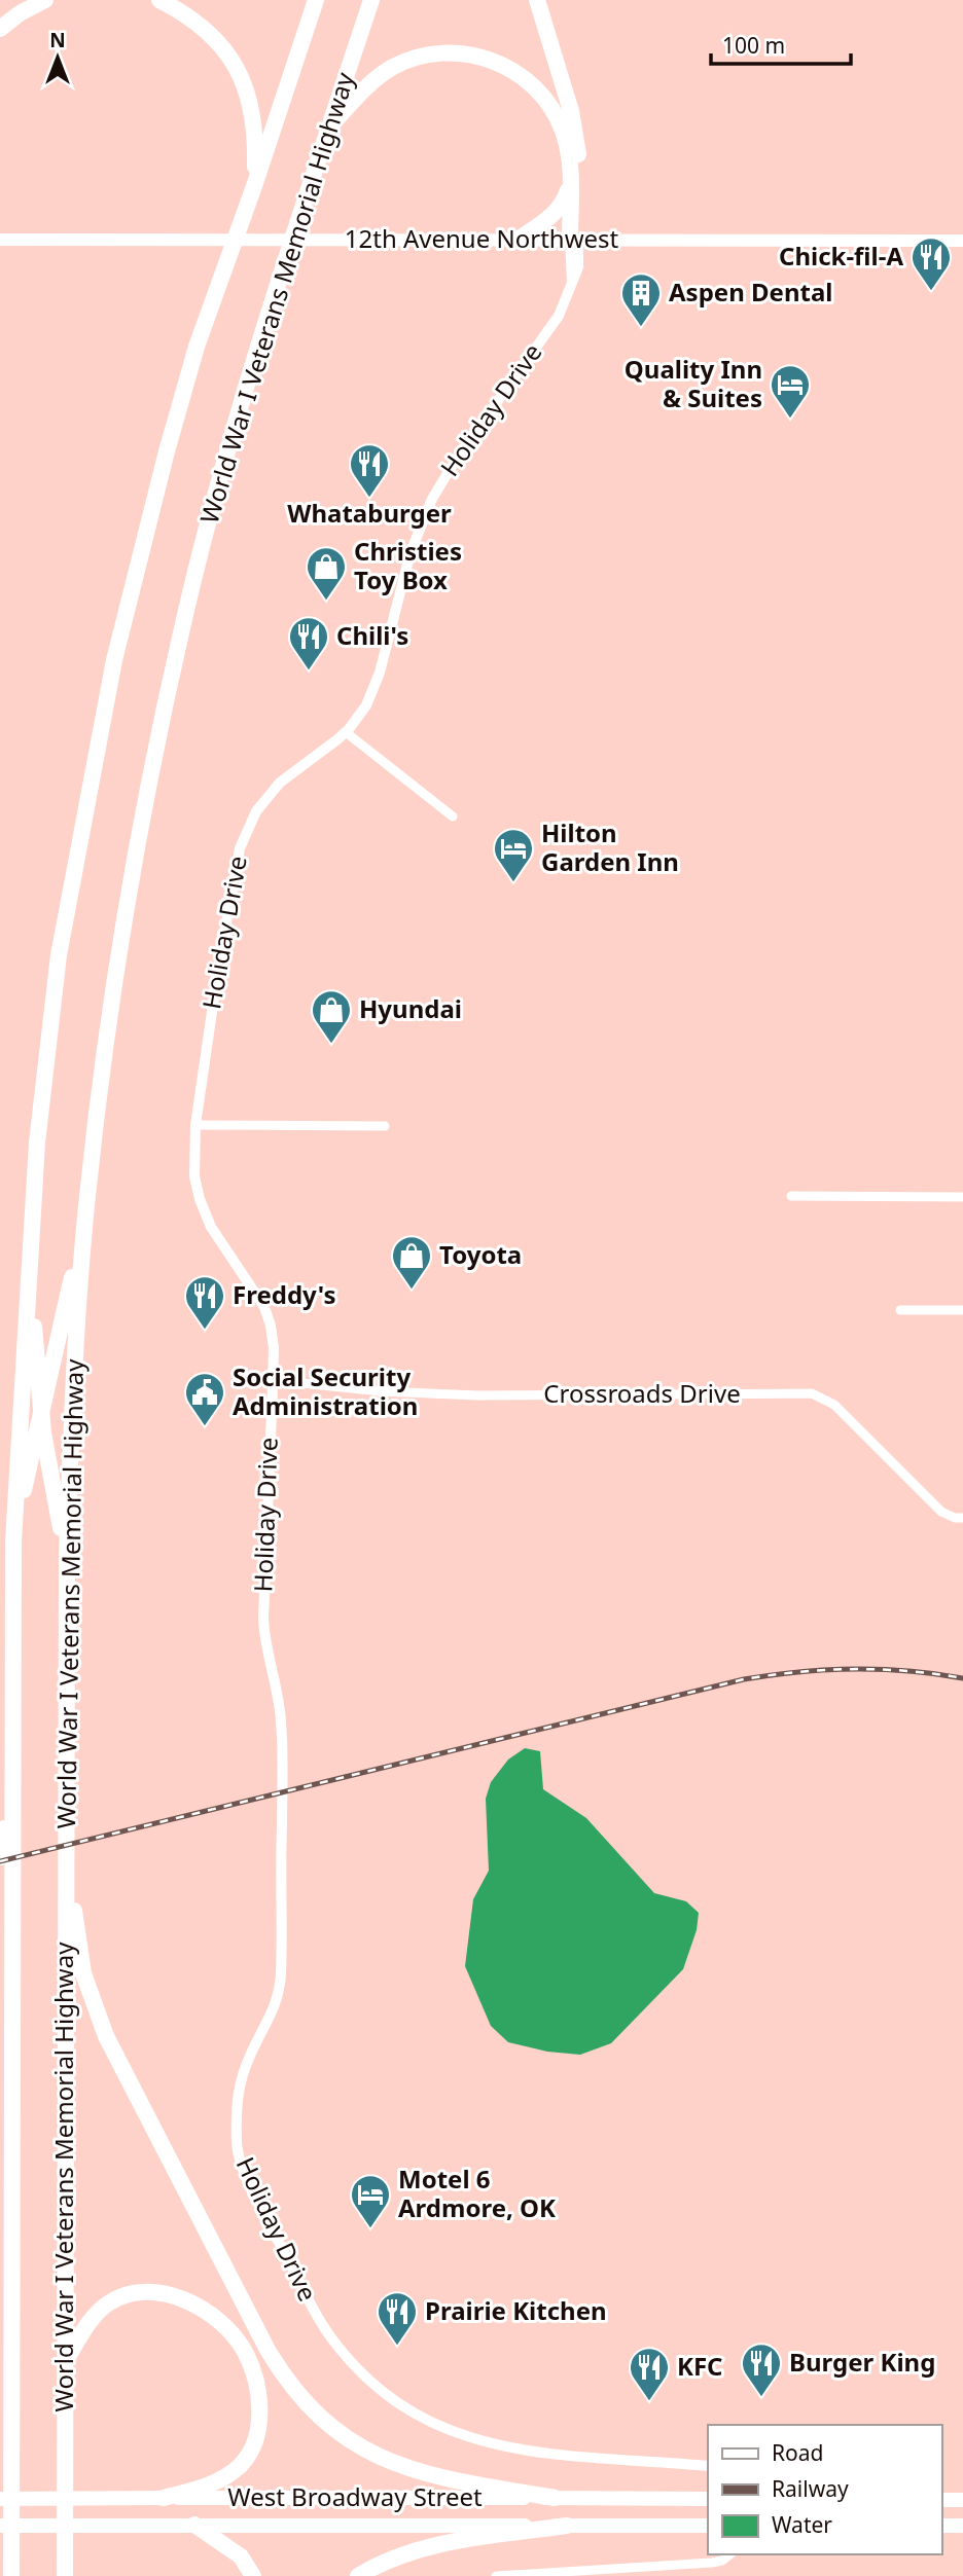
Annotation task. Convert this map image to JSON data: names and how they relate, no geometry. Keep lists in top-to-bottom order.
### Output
{
  "streets": {
    "highway": ["World War I Veterans Memorial Highway"],
    "main road": ["12th Avenue Northwest", "West Broadway Street"],
    "street": ["Holiday Drive", "Crossroads Drive"]
  },
  "crossings": [
    ["12th Avenue Northwest", "Holiday Drive"],
    ["Holiday Drive", "Crossroads Drive"]
  ],
  "places": {
    "restaurant": [
      "Chick-fil-A",
      "Whataburger",
      "Chili's",
      "Freddy's",
      "Prairie Kitchen",
      "Burger King",
      "KFC"
    ],
    "building": ["Aspen Dental"],
    "hotel": ["Quality Inn & Suites", "Hilton Garden Inn", "Motel 6 Ardmore, OK"],
    "shop": ["Christies Toy Box", "Hyundai", "Toyota"],
    "public building": ["Social Security Administration"]
  },
  "legend": ["Road", "Railway", "Water"],
  "scale_bar": "100 m",
  "north": "top"
}
